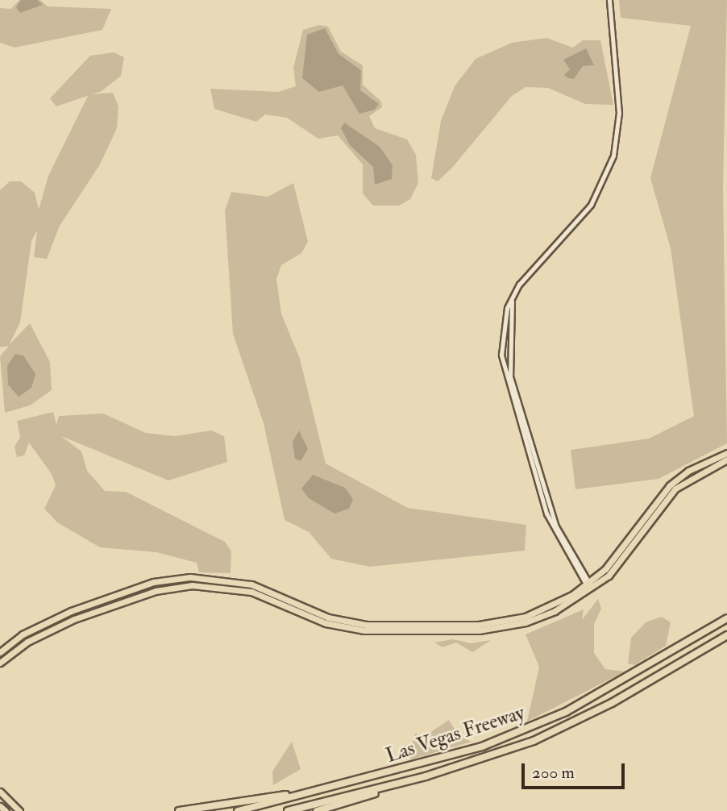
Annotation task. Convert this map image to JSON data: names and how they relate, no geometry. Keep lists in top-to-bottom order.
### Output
{
  "streets": {
    "highway": ["Las Vegas Freeway"]
  },
  "scale_bar": "200 m"
}
